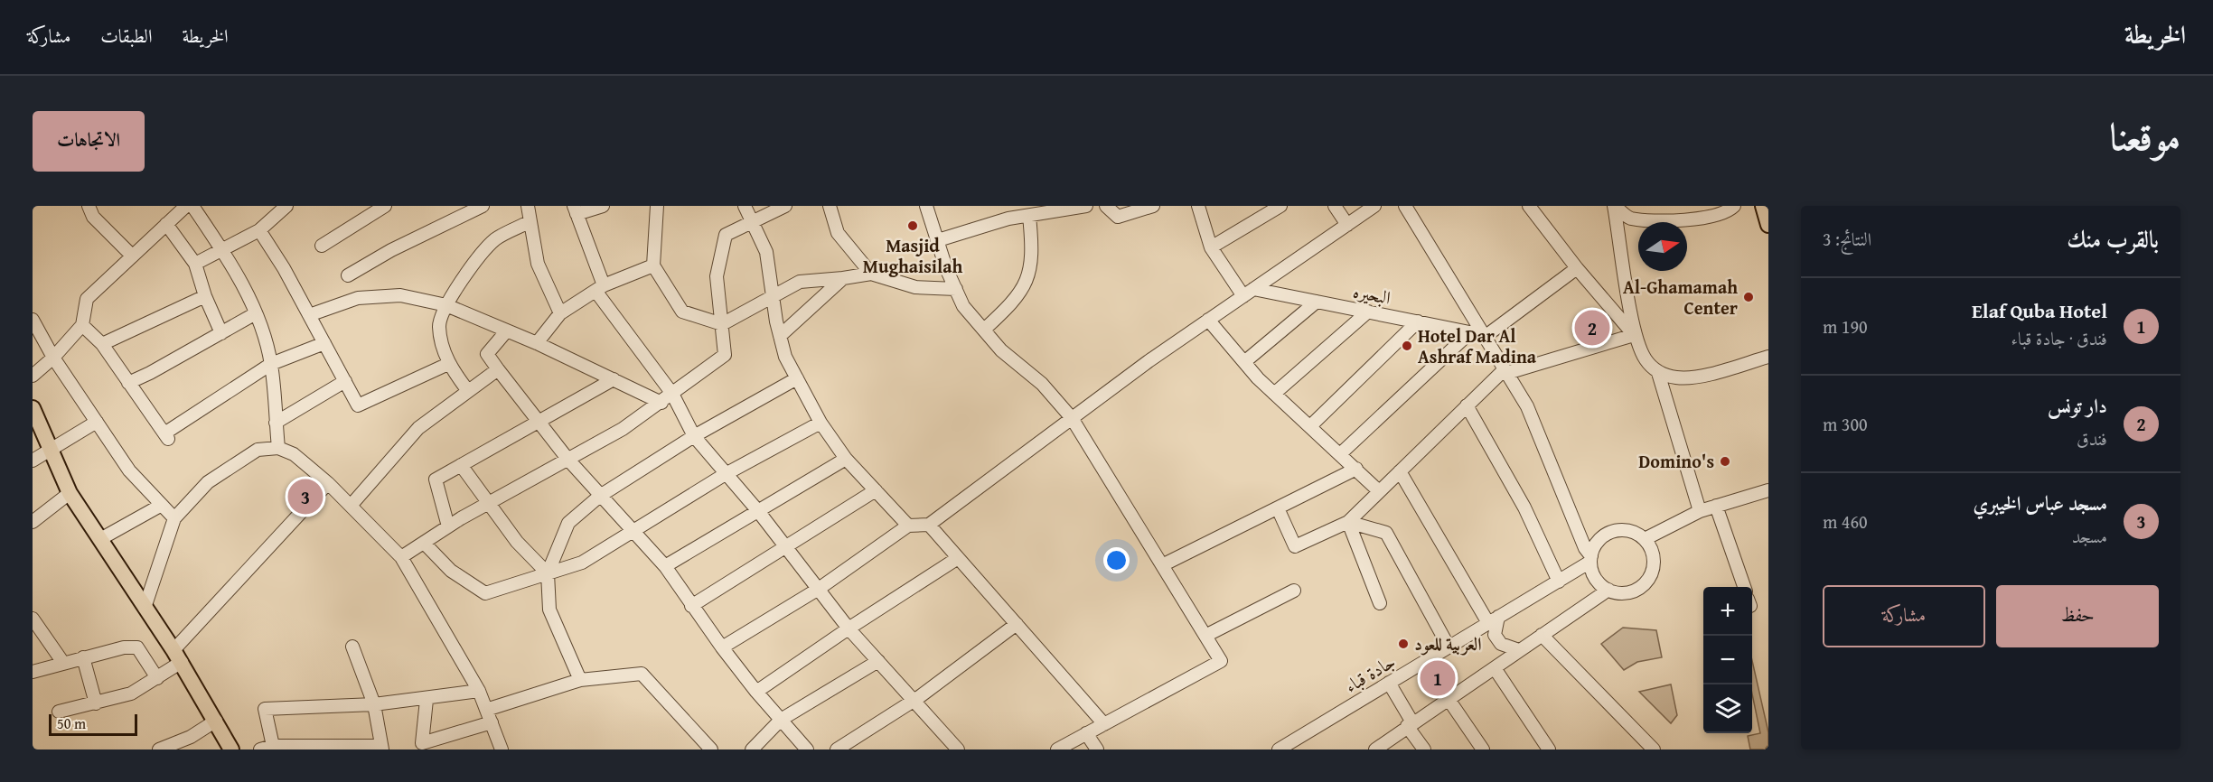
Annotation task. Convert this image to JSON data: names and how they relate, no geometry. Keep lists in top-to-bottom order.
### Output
{
  "streets": {
    "street": ["البحيره", "جادة قباء"]
  },
  "places": [
    "Masjid Mughaisilah",
    "Al-Ghamamah Center",
    "Hotel Dar Al Ashraf Madina",
    "Domino's",
    "العربية للعود"
  ],
  "scale_bar": "50 m",
  "north": "right",
  "page": {
    "header": "الخريطة",
    "nav": ["الخريطة", "الطبقات", "مشاركة"],
    "title": "موقعنا",
    "buttons": [
      "الاتجاهات",
      ["حفظ", "مشاركة"]
    ],
    "heading": ["بالقرب منك", "النتائج: 3"],
    "list": [
      {
        "mark": "1",
        "name": "Elaf Quba Hotel",
        "note": "فندق · جادة قباء",
        "value": "190 m"
      },
      {
        "mark": "2",
        "name": "دار تونس",
        "note": "فندق",
        "value": "300 m"
      },
      {
        "mark": "3",
        "name": "مسجد عباس الخيبري",
        "note": "مسجد",
        "value": "460 m"
      }
    ],
    "pins": ["2", "3", "1"],
    "map_buttons": ["+", "−"],
    "scale": "50 m"
  }
}
